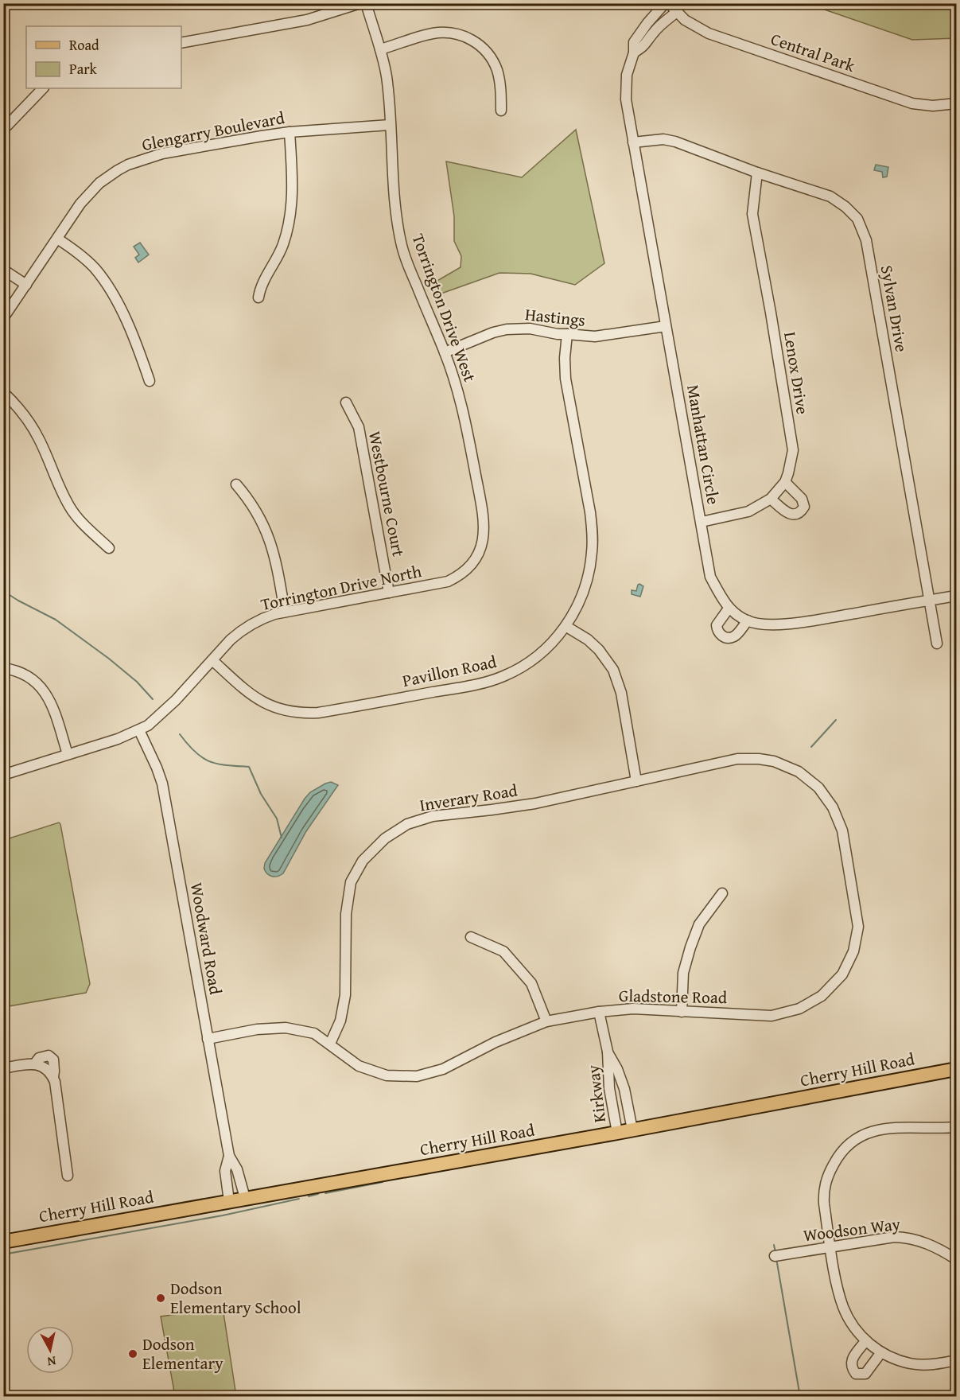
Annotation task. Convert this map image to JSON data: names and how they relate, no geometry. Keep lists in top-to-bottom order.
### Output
{
  "streets": {
    "main road": ["Cherry Hill Road"],
    "street": [
      "Central Park",
      "Glengarry Boulevard",
      "Torrington Drive West",
      "Sylvan Drive",
      "Hastings",
      "Lenox Drive",
      "Manhattan Circle",
      "Westbourne Court",
      "Torrington Drive North",
      "Pavillon Road",
      "Inverary Road",
      "Woodward Road",
      "Gladstone Road",
      "Kirkway",
      "Woodson Way"
    ]
  },
  "crossings": [
    ["Central Park", "Manhattan Circle"],
    ["Glengarry Boulevard", "Torrington Drive West"],
    ["Torrington Drive West", "Hastings"],
    ["Torrington Drive West", "Torrington Drive North"],
    ["Sylvan Drive", "Lenox Drive"],
    ["Sylvan Drive", "Manhattan Circle"],
    ["Hastings", "Manhattan Circle"],
    ["Hastings", "Pavillon Road"],
    ["Lenox Drive", "Manhattan Circle"],
    ["Westbourne Court", "Torrington Drive North"],
    ["Torrington Drive North", "Pavillon Road"],
    ["Torrington Drive North", "Woodward Road"],
    ["Inverary Road", "Gladstone Road"],
    ["Woodward Road", "Gladstone Road"],
    ["Woodward Road", "Cherry Hill Road"],
    ["Gladstone Road", "Kirkway"],
    ["Cherry Hill Road", "Kirkway"]
  ],
  "places": ["Dodson Elementary School", "Dodson Elementary"],
  "legend": ["Road", "Park"],
  "north": "bottom"
}
